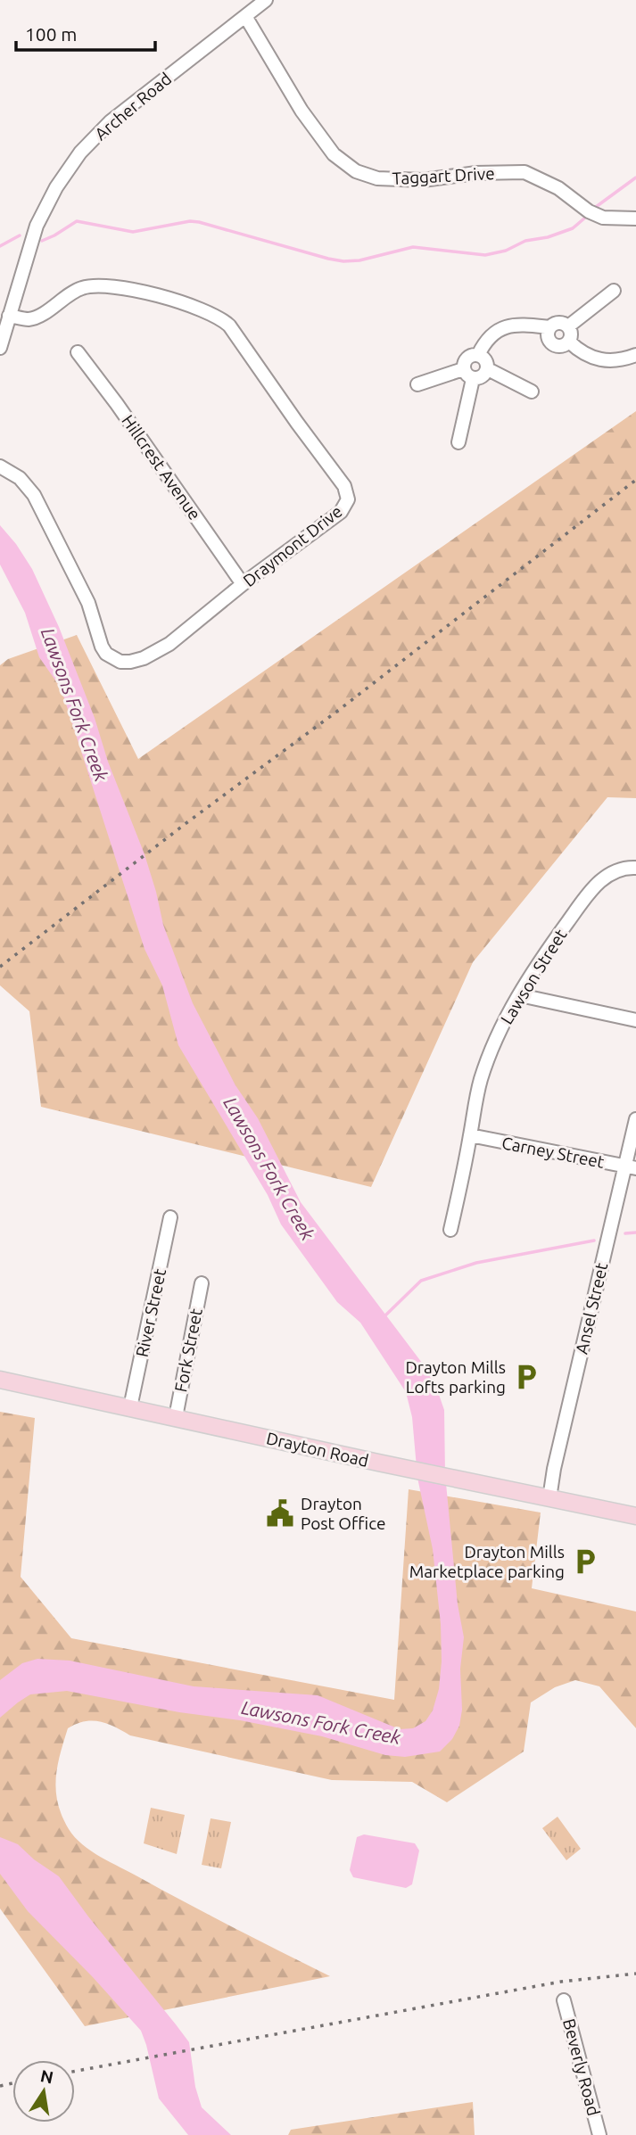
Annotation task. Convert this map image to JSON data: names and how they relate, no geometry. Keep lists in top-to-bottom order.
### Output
{
  "streets": {
    "main road": ["Drayton Road"],
    "street": [
      "Archer Road",
      "Taggart Drive",
      "Hillcrest Avenue",
      "Draymont Drive",
      "Lawson Street",
      "Carney Street",
      "Ansel Street",
      "River Street",
      "Fork Street",
      "Beverly Road"
    ]
  },
  "crossings": [
    ["Archer Road", "Taggart Drive"],
    ["Archer Road", "Draymont Drive"],
    ["Hillcrest Avenue", "Draymont Drive"],
    ["Lawson Street", "Carney Street"],
    ["Carney Street", "Ansel Street"],
    ["Ansel Street", "Drayton Road"],
    ["River Street", "Drayton Road"],
    ["Fork Street", "Drayton Road"]
  ],
  "water": ["Lawsons Fork Creek"],
  "places": {
    "parking": ["Drayton Mills Lofts parking", "Drayton Mills Marketplace parking"],
    "public building": ["Drayton Post Office"]
  },
  "scale_bar": "100 m",
  "north": "top"
}
